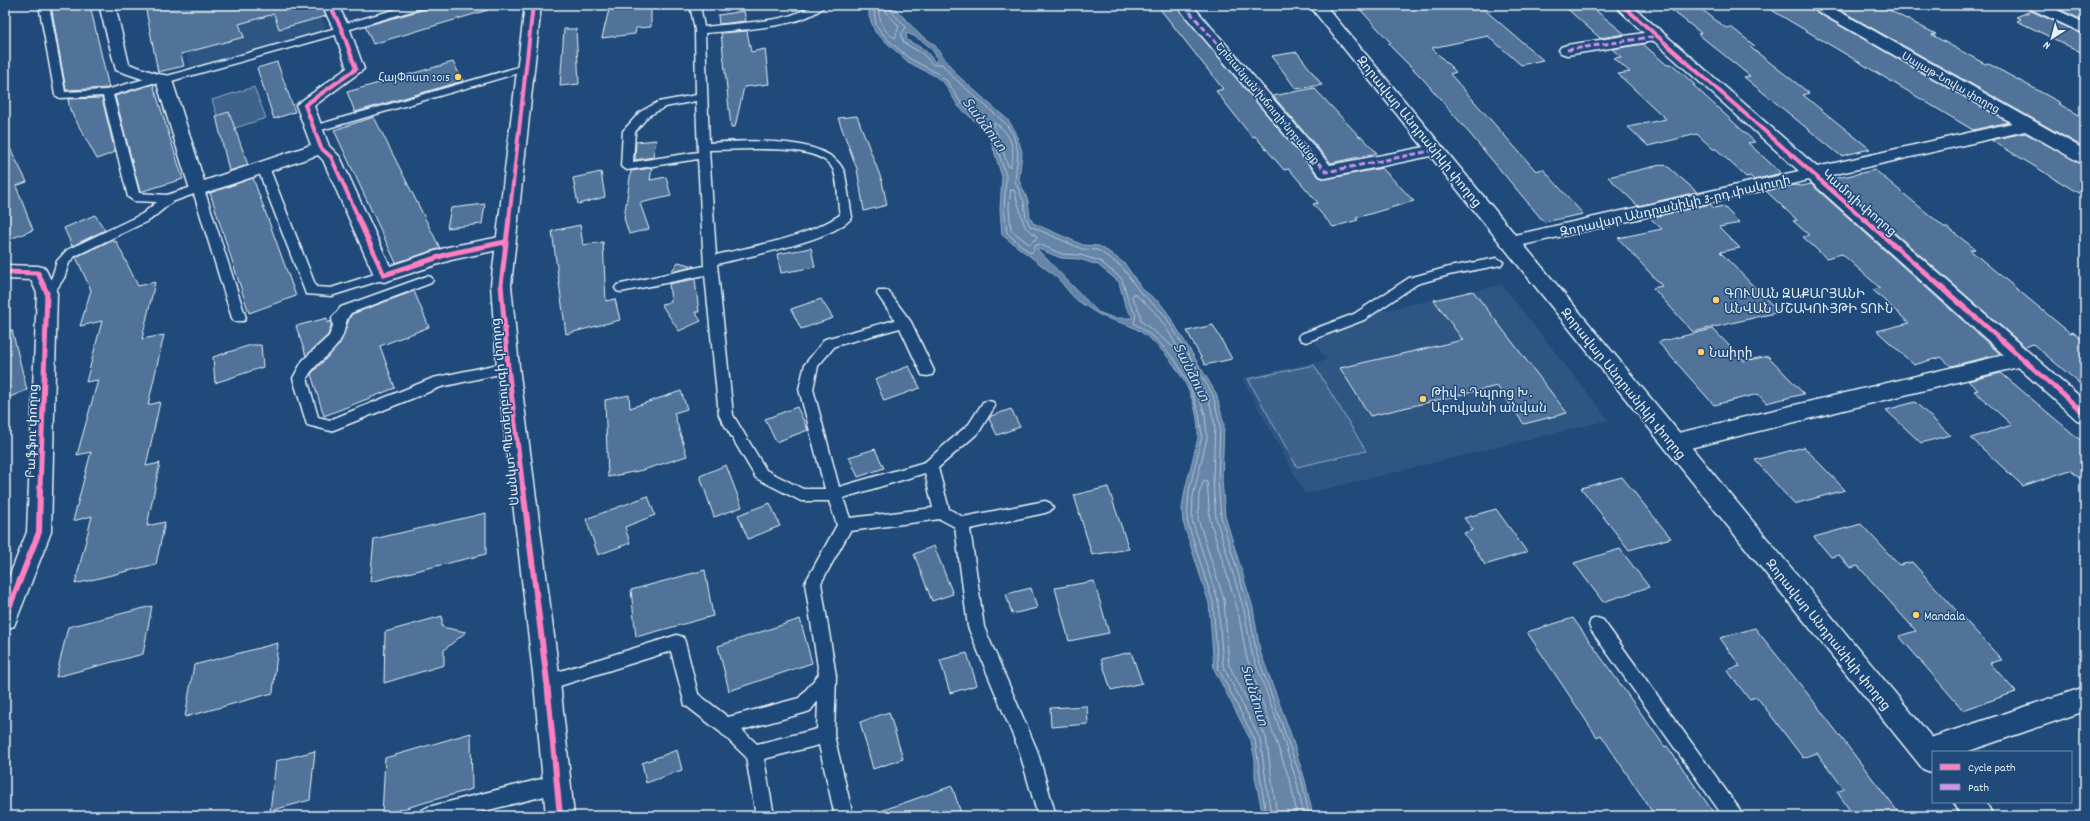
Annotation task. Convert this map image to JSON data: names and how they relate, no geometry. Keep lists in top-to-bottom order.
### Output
{
  "streets": {
    "main road": [
      "Սայաթ-Նովա փողոց",
      "Երեւանյան խճուղի նրբանցք",
      "Զորավար Անդրանիկի փողոց",
      "Կամոյի փողոց",
      "Զորավար Անդրանիկի 3-րդ փակուղի",
      "Սանկտ-Պետերբուրգի փողոց",
      "Րաֆֆու փողոց"
    ]
  },
  "crossings": [
    ["Սայաթ-Նովա փողոց", "Զորավար Անդրանիկի 3-րդ փակուղի"],
    ["Երեւանյան խճուղի նրբանցք", "Զորավար Անդրանիկի փողոց"],
    ["Զորավար Անդրանիկի փողոց", "Զորավար Անդրանիկի 3-րդ փակուղի"],
    ["Կամոյի փողոց", "Զորավար Անդրանիկի 3-րդ փակուղի"]
  ],
  "water": ["Տանձուտ"],
  "places": [
    "ՀայՓոստ 2015",
    "ԳՈՒՍԱՆ ԶԱՔԱՐՅԱՆԻ ԱՆՎԱՆ ՄՇԱԿՈՒՅԹԻ ՏՈՒՆ",
    "Նաիրի",
    "Թիվ 9 Դպրոց Խ․ Աբովյանի անվան",
    "Mandala"
  ],
  "legend": ["Cycle path", "Path"],
  "north": "bottom left"
}
